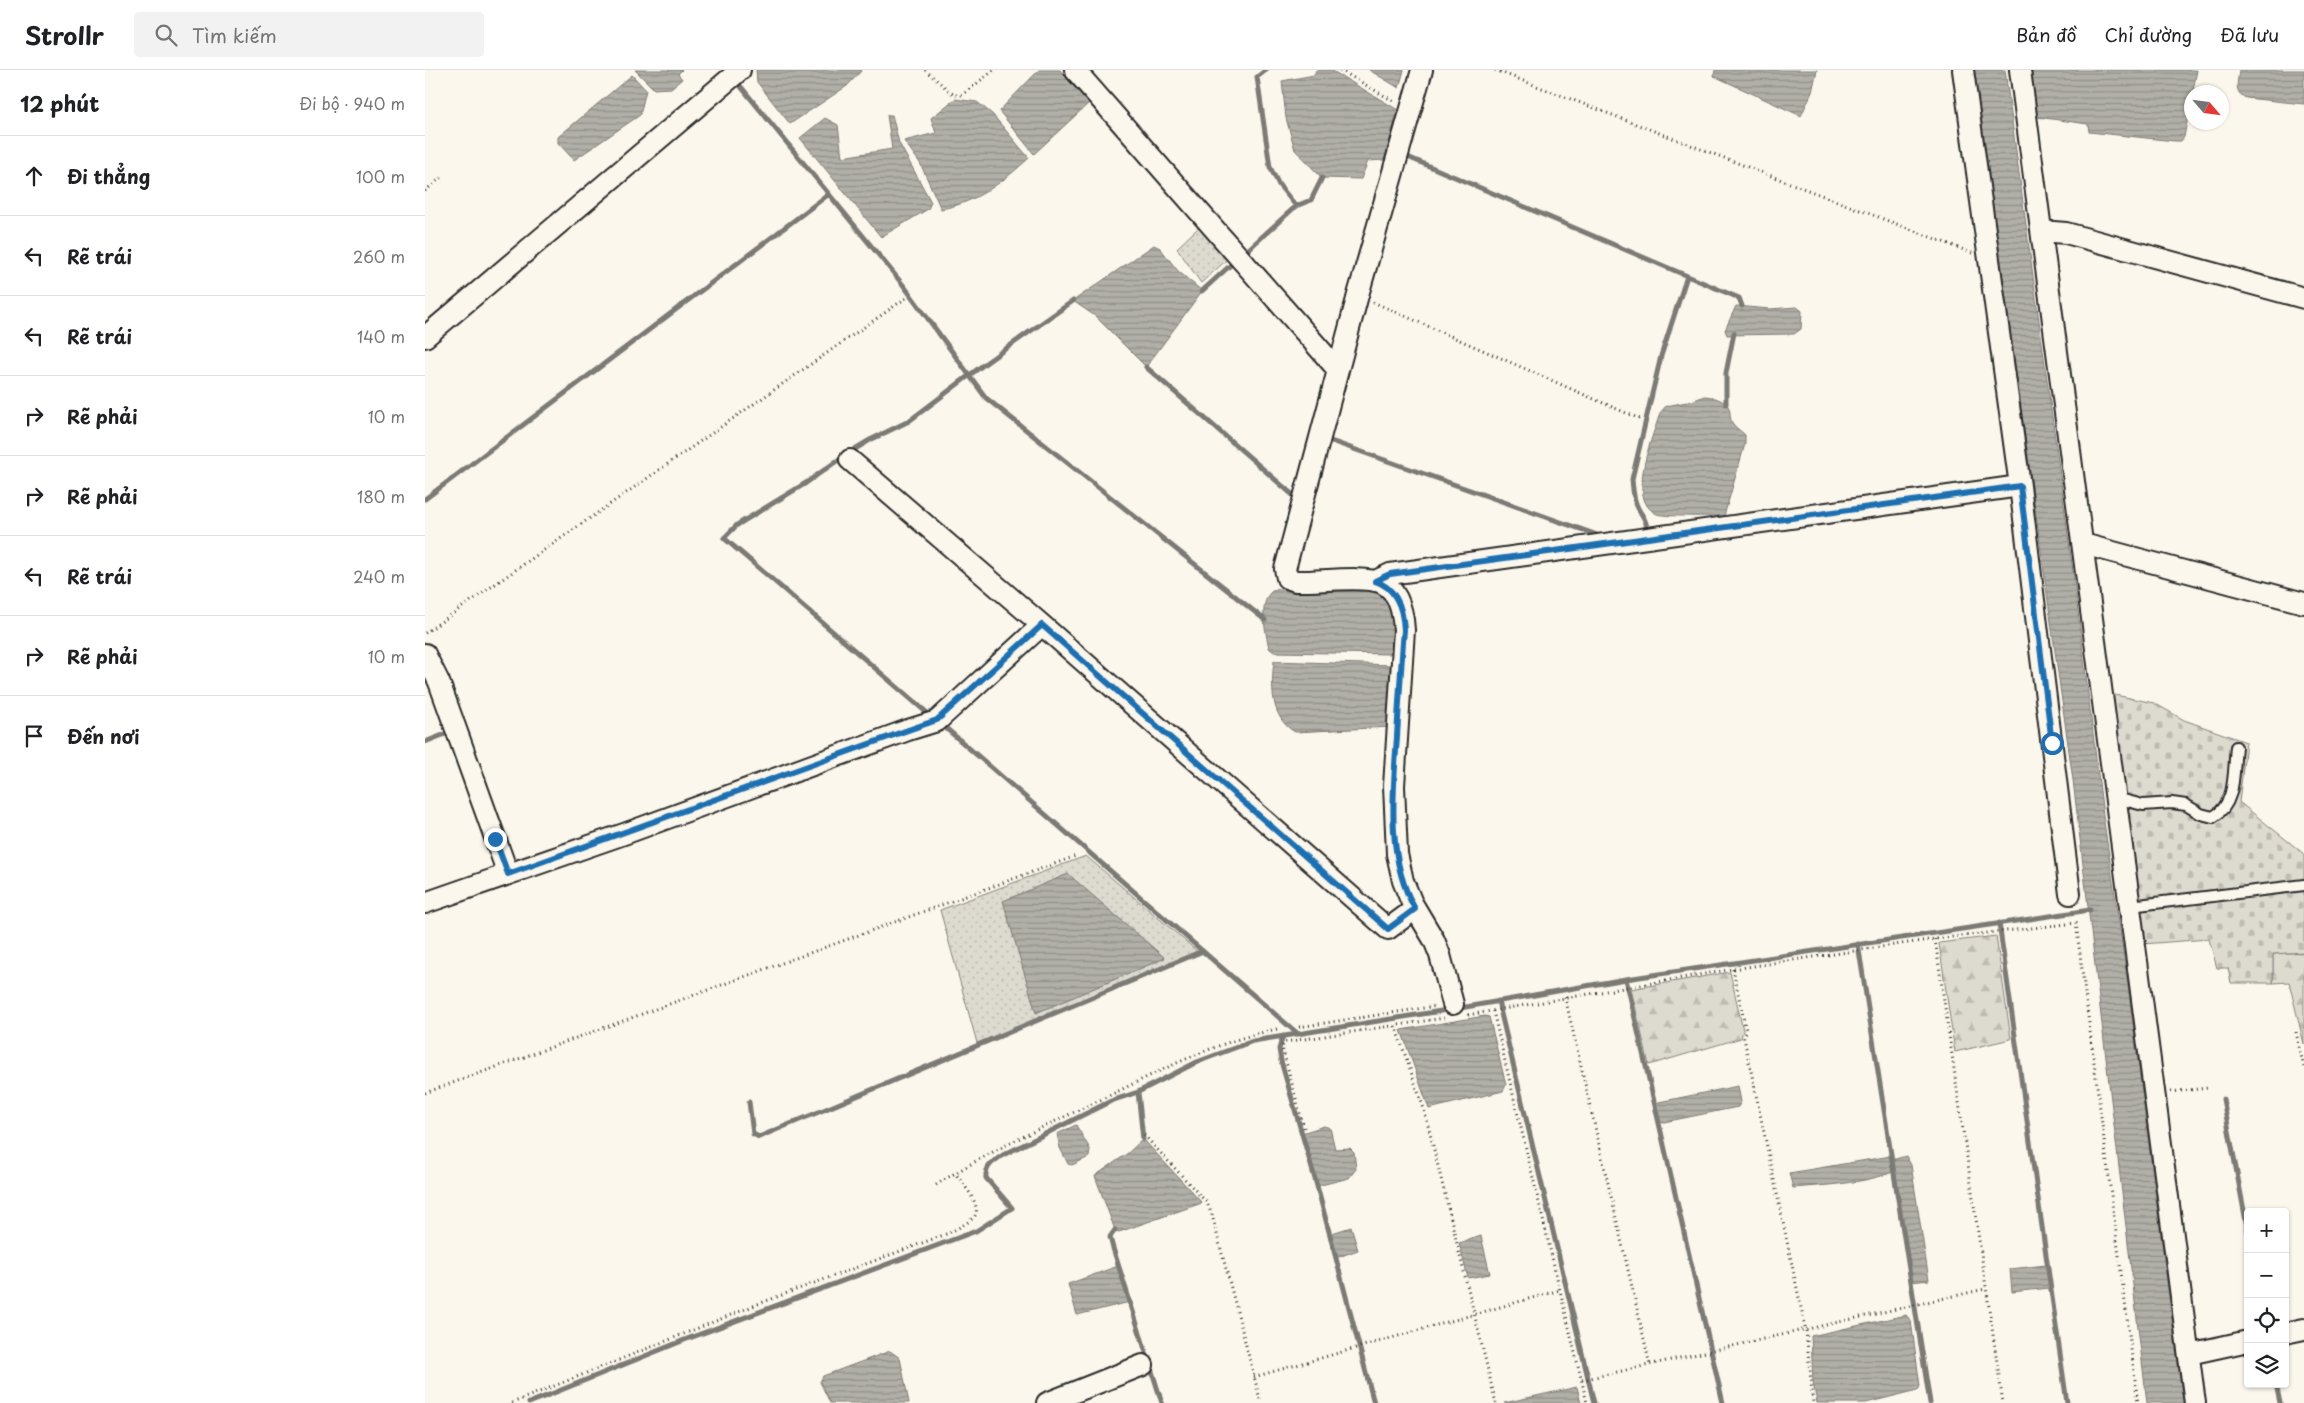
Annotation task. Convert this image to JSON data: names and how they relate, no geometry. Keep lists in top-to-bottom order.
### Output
{
  "north": "bottom right",
  "page": {
    "header": "Strollr",
    "search": "Tìm kiếm",
    "nav": ["Bản đồ", "Chỉ đường", "Đã lưu"],
    "heading": ["12 phút", "Đi bộ · 940 m"],
    "list": [
      ["Đi thẳng", "100 m"],
      ["Rẽ trái", "260 m"],
      ["Rẽ trái", "140 m"],
      ["Rẽ phải", "10 m"],
      ["Rẽ phải", "180 m"],
      ["Rẽ trái", "240 m"],
      ["Rẽ phải", "10 m"],
      "Đến nơi"
    ],
    "map_buttons": ["+", "−"]
  }
}
